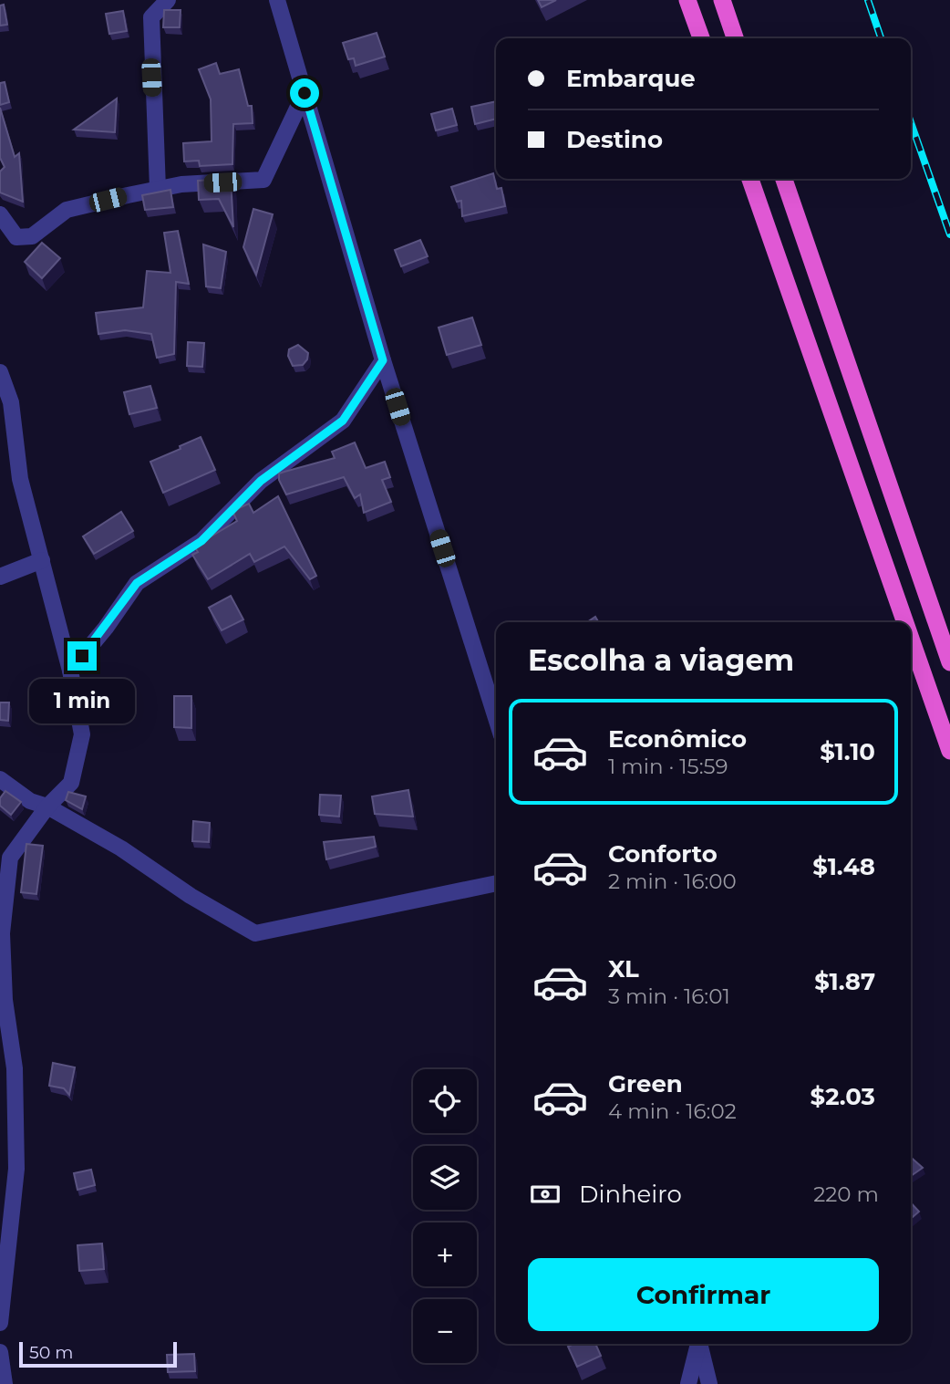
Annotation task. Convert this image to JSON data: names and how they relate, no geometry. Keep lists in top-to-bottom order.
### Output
{
  "scale_bar": "50 m",
  "page": {
    "banner": ["Embarque", "Destino"],
    "heading": "Escolha a viagem",
    "bubble": "1 min",
    "list": [
      {
        "name": "Econômico",
        "note": "1 min · 15:59",
        "value": "$1.10"
      },
      {
        "name": "Conforto",
        "note": "2 min · 16:00",
        "value": "$1.48"
      },
      {
        "name": "XL",
        "note": "3 min · 16:01",
        "value": "$1.87"
      },
      {
        "name": "Green",
        "note": "4 min · 16:02",
        "value": "$2.03"
      }
    ],
    "map_buttons": ["+", "−"],
    "pay": ["Dinheiro", "220 m"],
    "buttons": "Confirmar",
    "scale": "50 m"
  }
}
